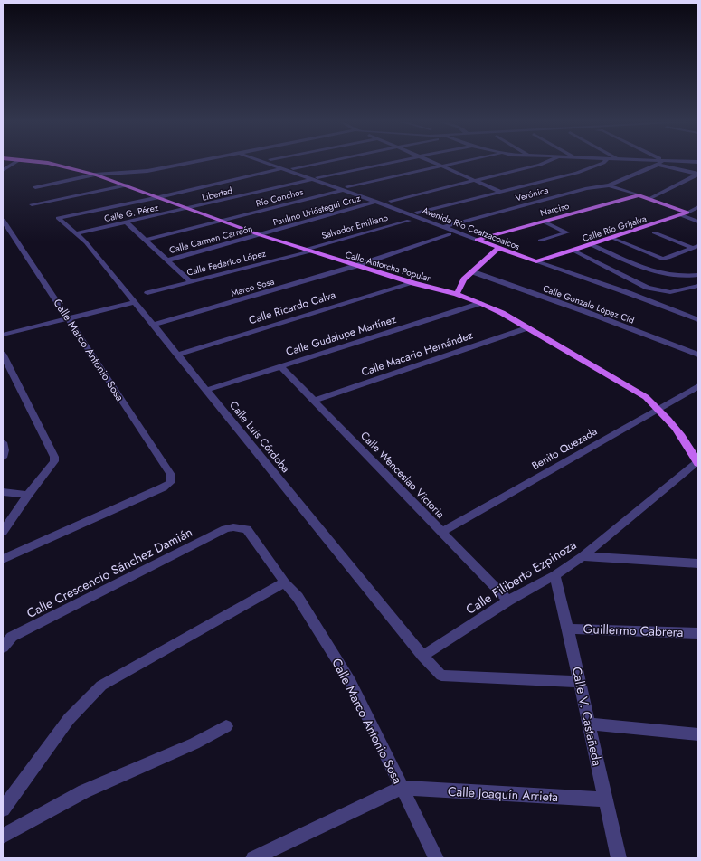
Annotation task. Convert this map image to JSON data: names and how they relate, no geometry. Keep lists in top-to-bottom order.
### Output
{
  "streets": {
    "main road": [
      "Narciso",
      "Avenida Río Coatzacoalcos",
      "Calle Río Grijalva",
      "Calle Antorcha Popular"
    ],
    "street": [
      "Libertad",
      "Verónica",
      "Río Conchos",
      "Paulino Urióstegui Cruz",
      "Calle G. Pérez",
      "Salvador Emiliano",
      "Calle Carmen Carreón",
      "Calle Federico López",
      "Marco Sosa",
      "Calle Gonzalo López Cid",
      "Calle Ricardo Calva",
      "Calle Gudalupe Martínez",
      "Calle Marco Antonio Sosa",
      "Calle Macario Hernández",
      "Calle Luis Córdoba",
      "Benito Quezada",
      "Calle Wenceslao Victoria",
      "Calle Crescencio Sánchez Damián",
      "Calle Filiberto Ezpinoza",
      "Guillermo Cabrera",
      "Calle V. Castañeda",
      "Calle Joaquín Arrieta"
    ]
  },
  "crossings": [
    ["Libertad", "Calle G. Pérez"],
    ["Libertad", "Avenida Río Coatzacoalcos"],
    ["Libertad", "Calle Antorcha Popular"],
    ["Verónica", "Avenida Río Coatzacoalcos"],
    ["Río Conchos", "Avenida Río Coatzacoalcos"],
    ["Río Conchos", "Calle Antorcha Popular"],
    ["Narciso", "Avenida Río Coatzacoalcos"],
    ["Paulino Urióstegui Cruz", "Avenida Río Coatzacoalcos"],
    ["Paulino Urióstegui Cruz", "Calle Carmen Carreón"],
    ["Paulino Urióstegui Cruz", "Calle Antorcha Popular"],
    ["Calle G. Pérez", "Calle Antorcha Popular"],
    ["Calle G. Pérez", "Calle Luis Córdoba"],
    ["Salvador Emiliano", "Calle Federico López"],
    ["Salvador Emiliano", "Calle Antorcha Popular"],
    ["Avenida Río Coatzacoalcos", "Calle Río Grijalva"],
    ["Calle Carmen Carreón", "Calle Antorcha Popular"],
    ["Calle Federico López", "Calle Antorcha Popular"],
    ["Calle Antorcha Popular", "Marco Sosa"],
    ["Calle Antorcha Popular", "Calle Ricardo Calva"],
    ["Calle Antorcha Popular", "Calle Gudalupe Martínez"],
    ["Calle Antorcha Popular", "Calle Macario Hernández"],
    ["Calle Antorcha Popular", "Calle Luis Córdoba"],
    ["Calle Antorcha Popular", "Benito Quezada"],
    ["Calle Antorcha Popular", "Calle Filiberto Ezpinoza"],
    ["Marco Sosa", "Calle Luis Córdoba"],
    ["Calle Ricardo Calva", "Calle Luis Córdoba"],
    ["Calle Gudalupe Martínez", "Calle Luis Córdoba"],
    ["Calle Gudalupe Martínez", "Calle Wenceslao Victoria"],
    ["Calle Marco Antonio Sosa", "Calle Crescencio Sánchez Damián"],
    ["Calle Marco Antonio Sosa", "Calle Joaquín Arrieta"],
    ["Calle Macario Hernández", "Calle Wenceslao Victoria"],
    ["Calle Luis Córdoba", "Calle Filiberto Ezpinoza"],
    ["Calle Luis Córdoba", "Calle V. Castañeda"],
    ["Benito Quezada", "Calle Wenceslao Victoria"],
    ["Calle Wenceslao Victoria", "Calle Filiberto Ezpinoza"],
    ["Calle Filiberto Ezpinoza", "Calle V. Castañeda"],
    ["Guillermo Cabrera", "Calle V. Castañeda"],
    ["Calle V. Castañeda", "Calle Joaquín Arrieta"]
  ]
}
